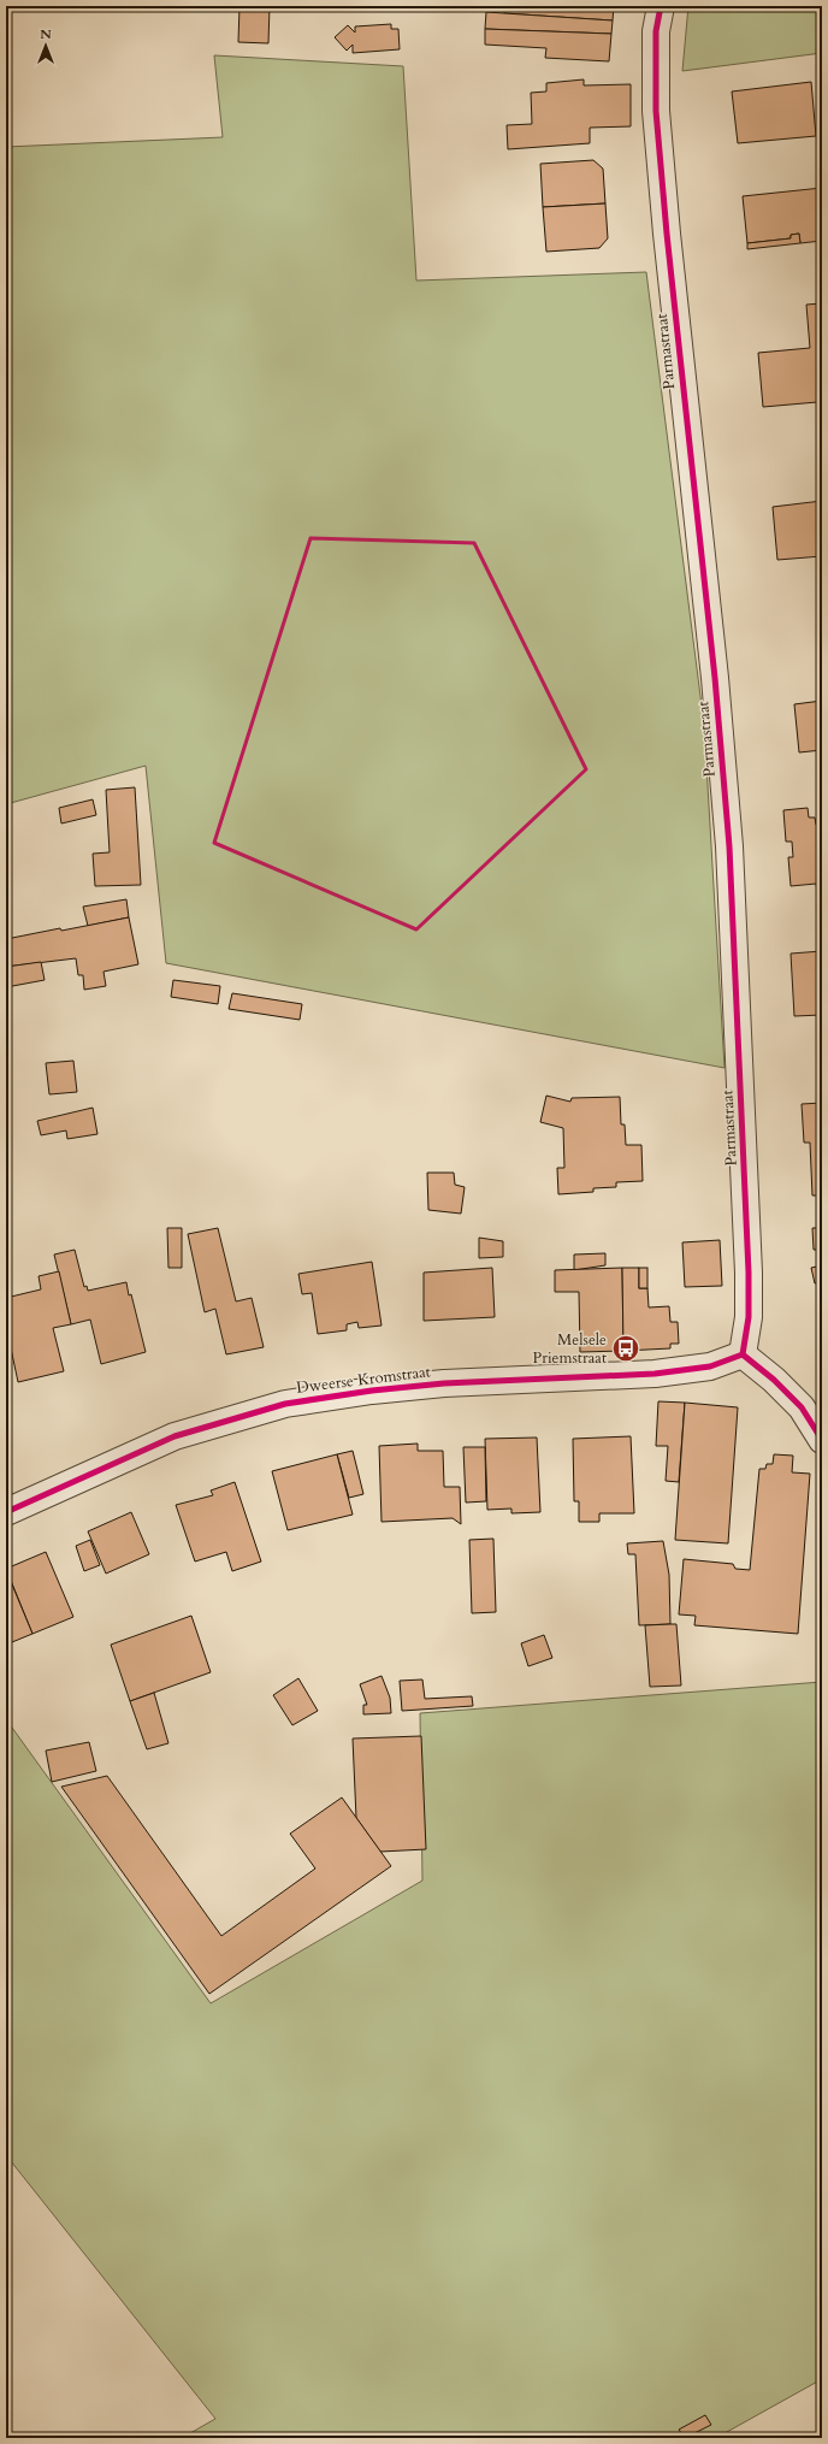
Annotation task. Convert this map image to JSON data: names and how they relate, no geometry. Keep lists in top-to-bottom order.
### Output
{
  "streets": {
    "street": ["Parmastraat", "Dweerse Kromstraat"]
  },
  "crossings": [
    ["Parmastraat", "Dweerse Kromstraat"]
  ],
  "places": {
    "bus stop": ["Melsele Priemstraat"]
  },
  "north": "top"
}
